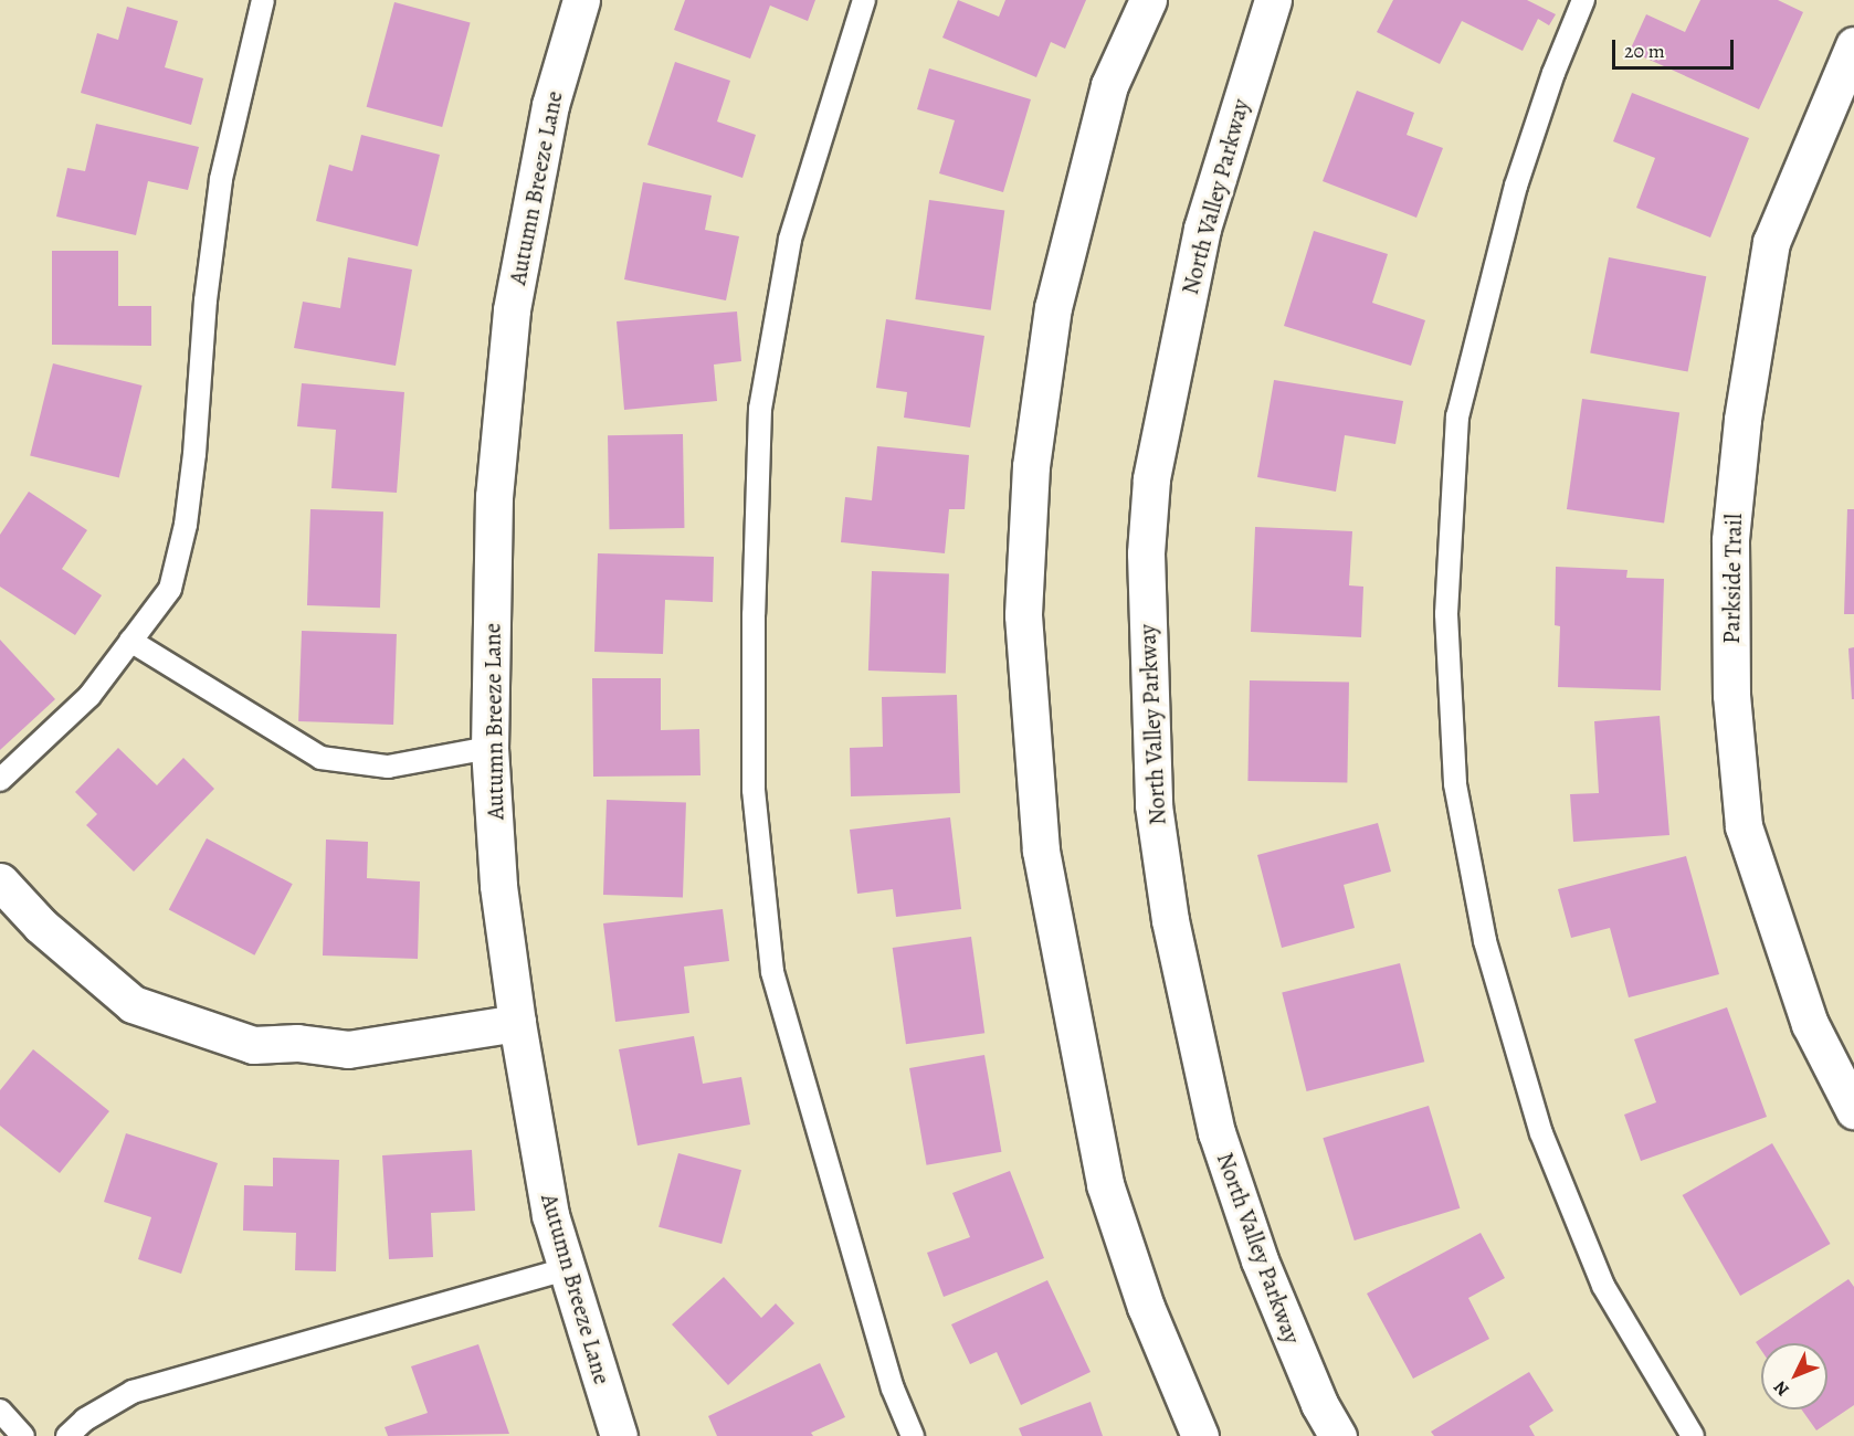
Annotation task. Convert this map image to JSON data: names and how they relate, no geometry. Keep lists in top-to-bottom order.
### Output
{
  "streets": {
    "street": ["Autumn Breeze Lane", "North Valley Parkway", "Parkside Trail"]
  },
  "scale_bar": "20 m",
  "north": "bottom left"
}
